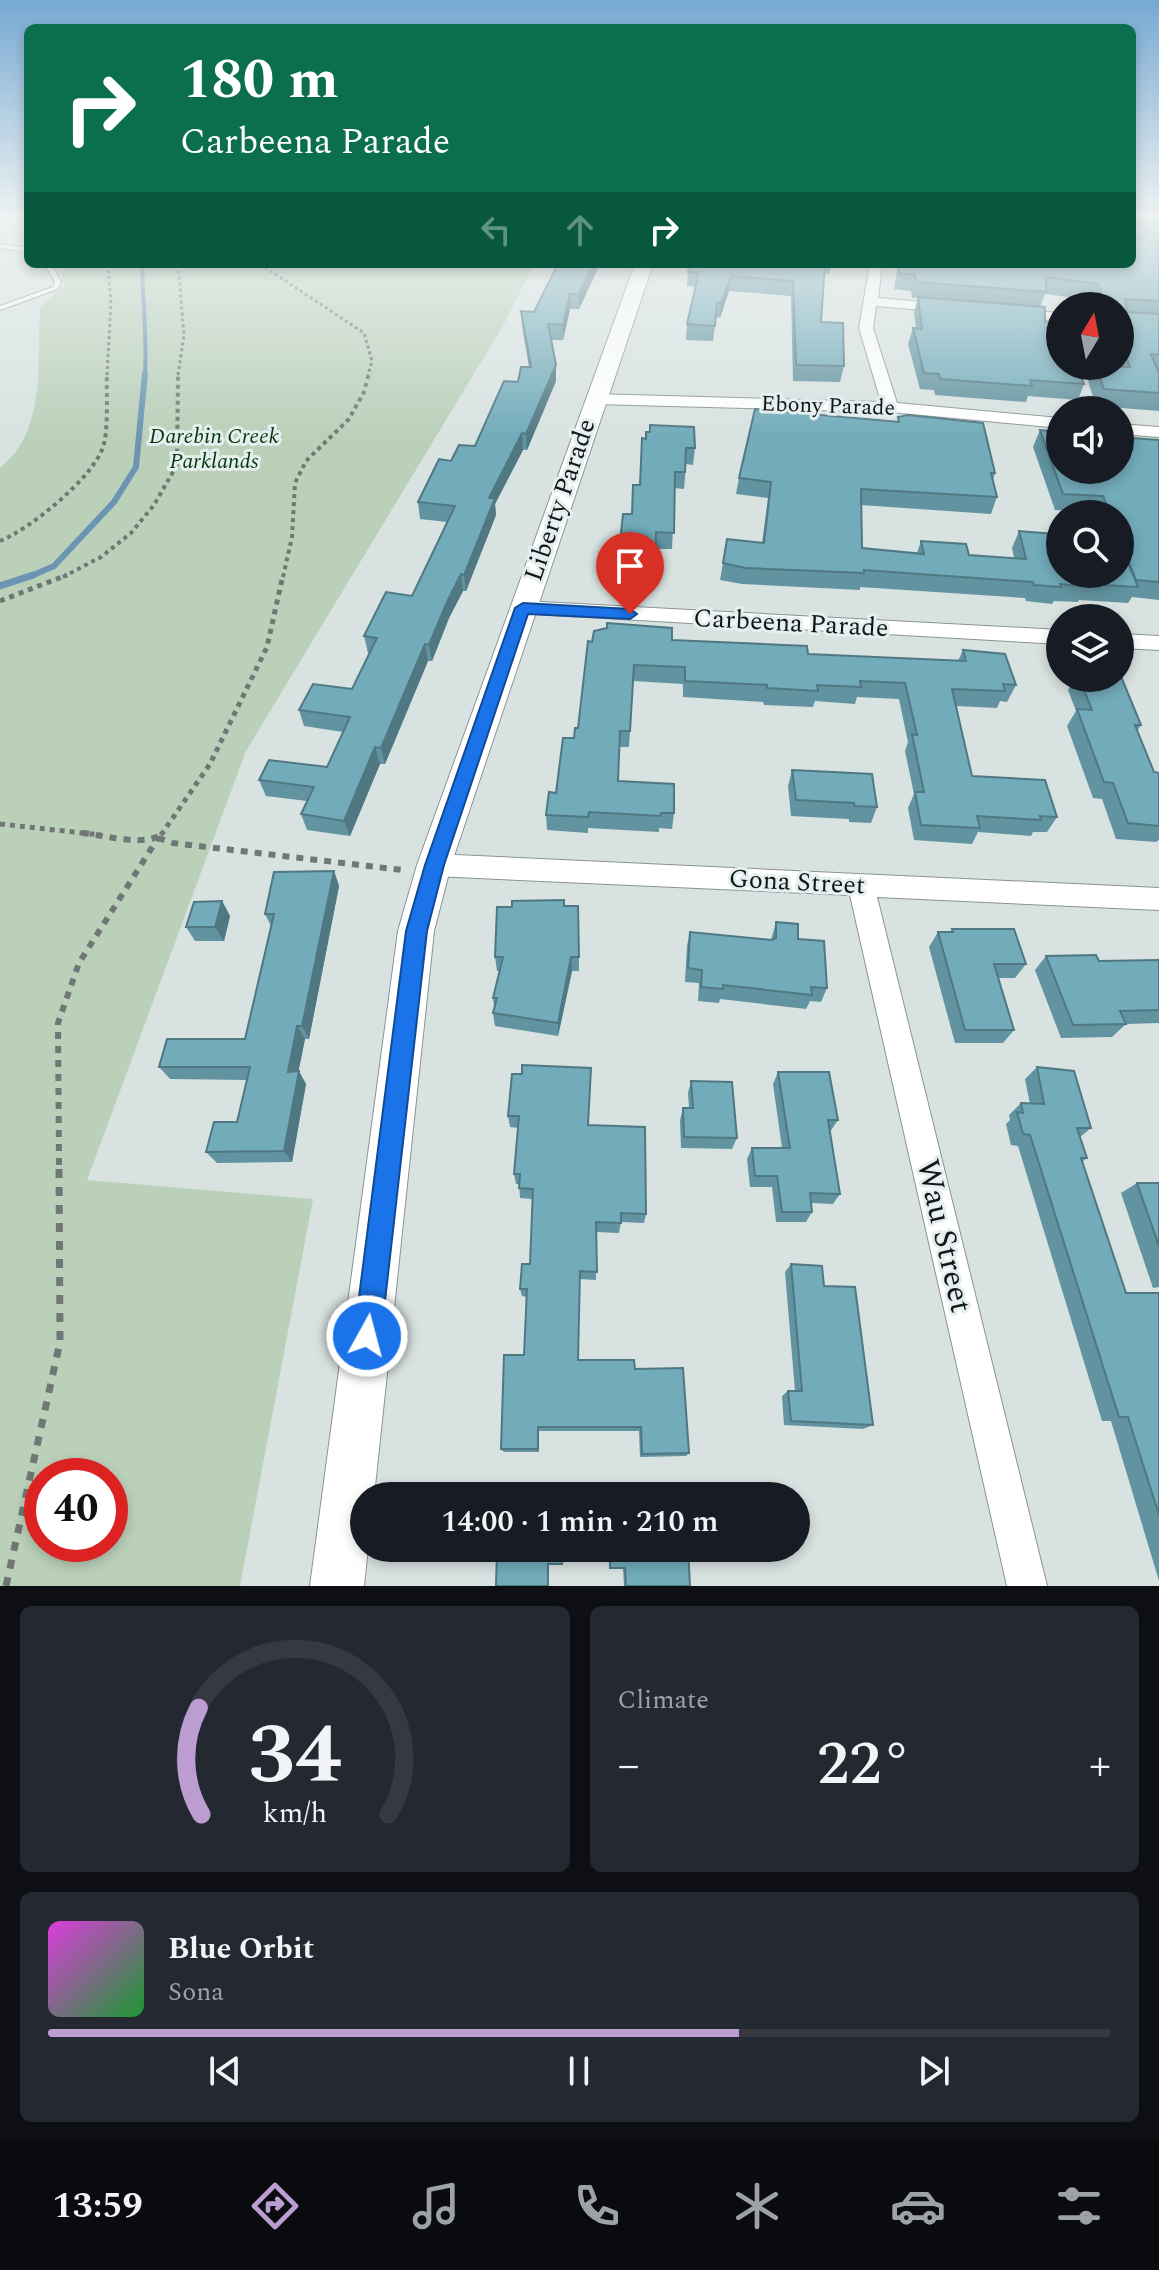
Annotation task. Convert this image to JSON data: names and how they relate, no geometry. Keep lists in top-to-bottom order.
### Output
{
  "streets": {
    "street": [
      "Ebony Parade",
      "Liberty Parade",
      "Carbeena Parade",
      "Gona Street",
      "Wau Street"
    ]
  },
  "crossings": [
    ["Ebony Parade", "Liberty Parade"],
    ["Liberty Parade", "Carbeena Parade"],
    ["Liberty Parade", "Gona Street"],
    ["Gona Street", "Wau Street"]
  ],
  "parks": ["Darebin Creek Parklands"],
  "north": "top",
  "page": {
    "turn": ["180 m", "Carbeena Parade"],
    "limit": "40",
    "trip": "14:00 · 1 min · 210 m",
    "tile": "Climate",
    "heat": ["−", "22°", "+"],
    "song": ["Blue Orbit", "Sona"],
    "tabs": "13:59",
    "gauge": ["34", "km/h"]
  }
}
